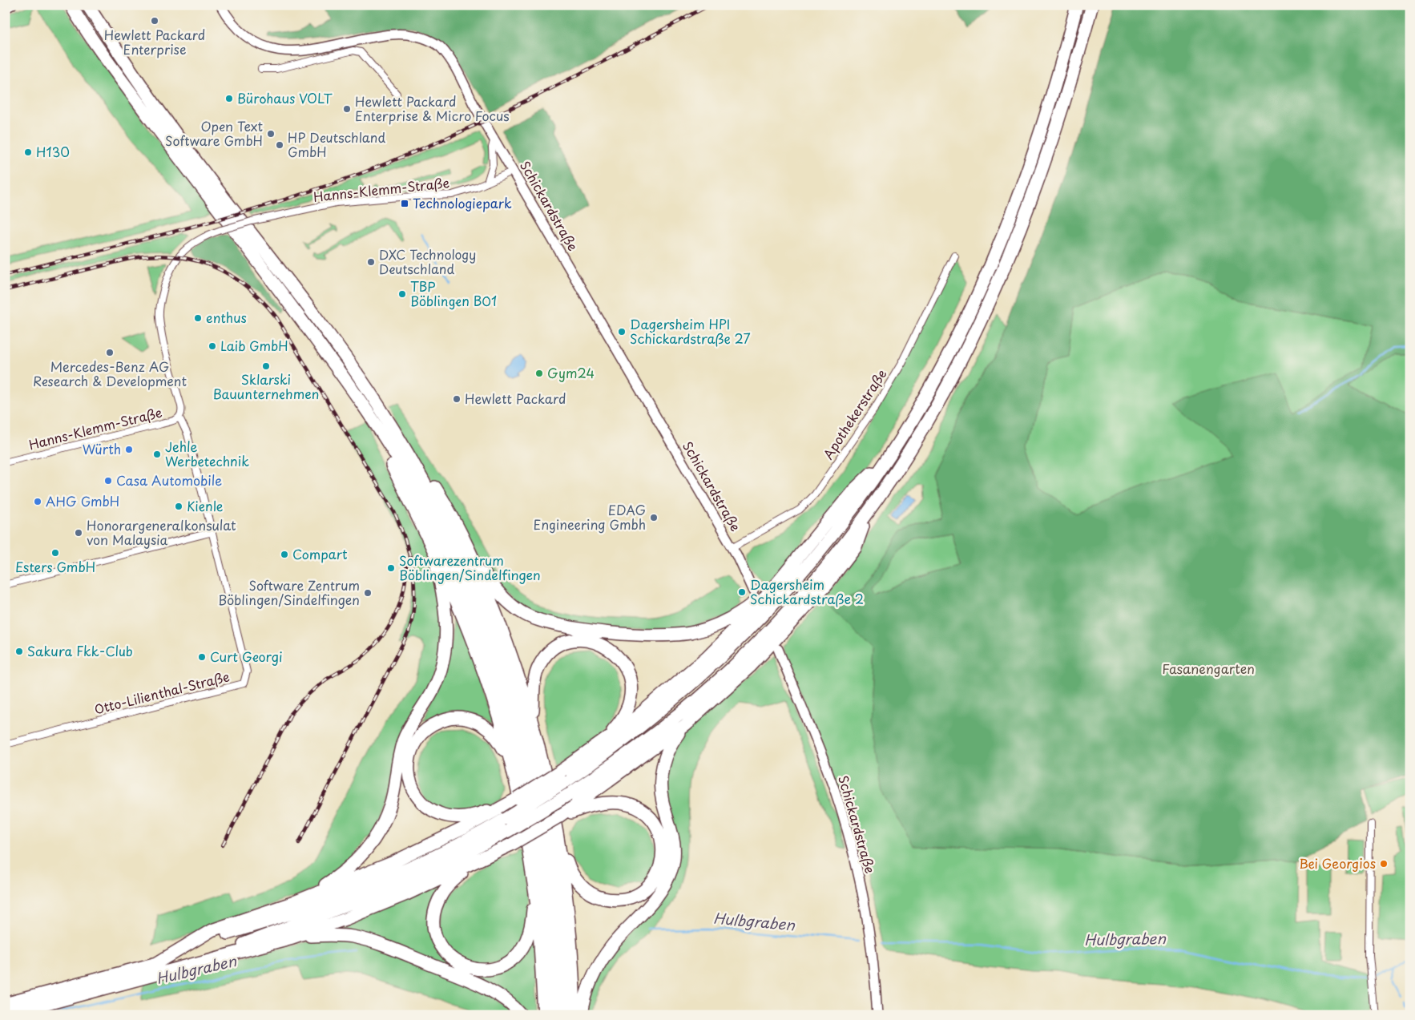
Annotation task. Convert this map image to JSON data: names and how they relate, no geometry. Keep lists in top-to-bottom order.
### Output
{
  "streets": {
    "street": [
      "Hanns-Klemm-Straße",
      "Schickardstraße",
      "Apothekerstraße",
      "Otto-Lilienthal-Straße"
    ]
  },
  "crossings": [
    ["Hanns-Klemm-Straße", "Schickardstraße"],
    ["Hanns-Klemm-Straße", "Otto-Lilienthal-Straße"],
    ["Schickardstraße", "Apothekerstraße"]
  ],
  "water": ["Hulbgraben"],
  "parks": ["Fasanengarten"],
  "places": {
    "other": [
      "Hewlett Packard Enterprise",
      "Bürohaus VOLT",
      "Hewlett Packard Enterprise & Micro Focus",
      "Open Text Software GmbH",
      "HP Deutschland GmbH",
      "H130",
      "DXC Technology Deutschland",
      "TBP Böblingen B01",
      "enthus",
      "Dagersheim HPI Schickardstraße 27",
      "Laib GmbH",
      "Mercedes-Benz AG Research & Development",
      "Sklarski Bauunternehmen",
      "Gym24",
      "Hewlett Packard",
      "Würth",
      "Jehle Werbetechnik",
      "Casa Automobile",
      "AHG GmbH",
      "Kienle",
      "EDAG Engineering Gmbh",
      "Honorargeneralkonsulat von Malaysia",
      "Esters GmbH",
      "Compart",
      "Softwarezentrum Böblingen/Sindelfingen",
      "Dagersheim Schickardstraße 2",
      "Software Zentrum Böblingen/Sindelfingen",
      "Sakura Fkk-Club",
      "Curt Georgi",
      "Bei Georgios"
    ],
    "transit": ["Technologiepark"]
  }
}
